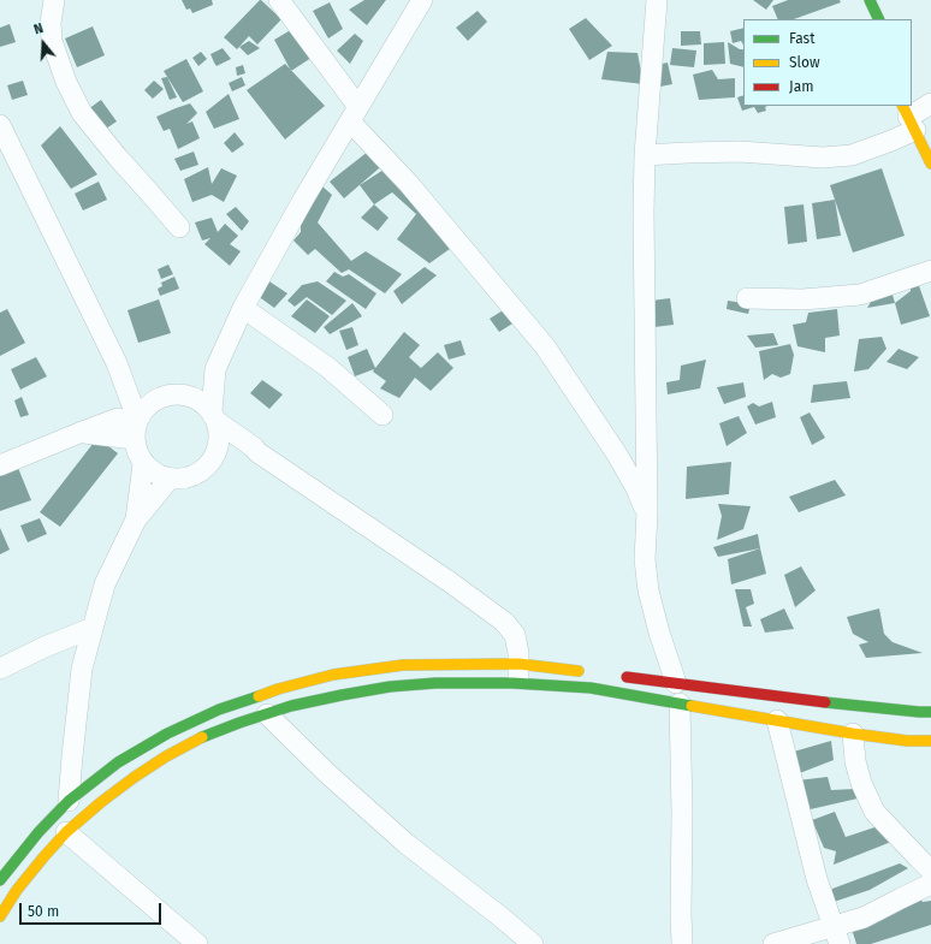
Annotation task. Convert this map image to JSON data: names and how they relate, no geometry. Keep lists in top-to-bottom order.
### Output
{
  "legend": ["Fast", "Slow", "Jam"],
  "scale_bar": "50 m",
  "north": "top"
}
